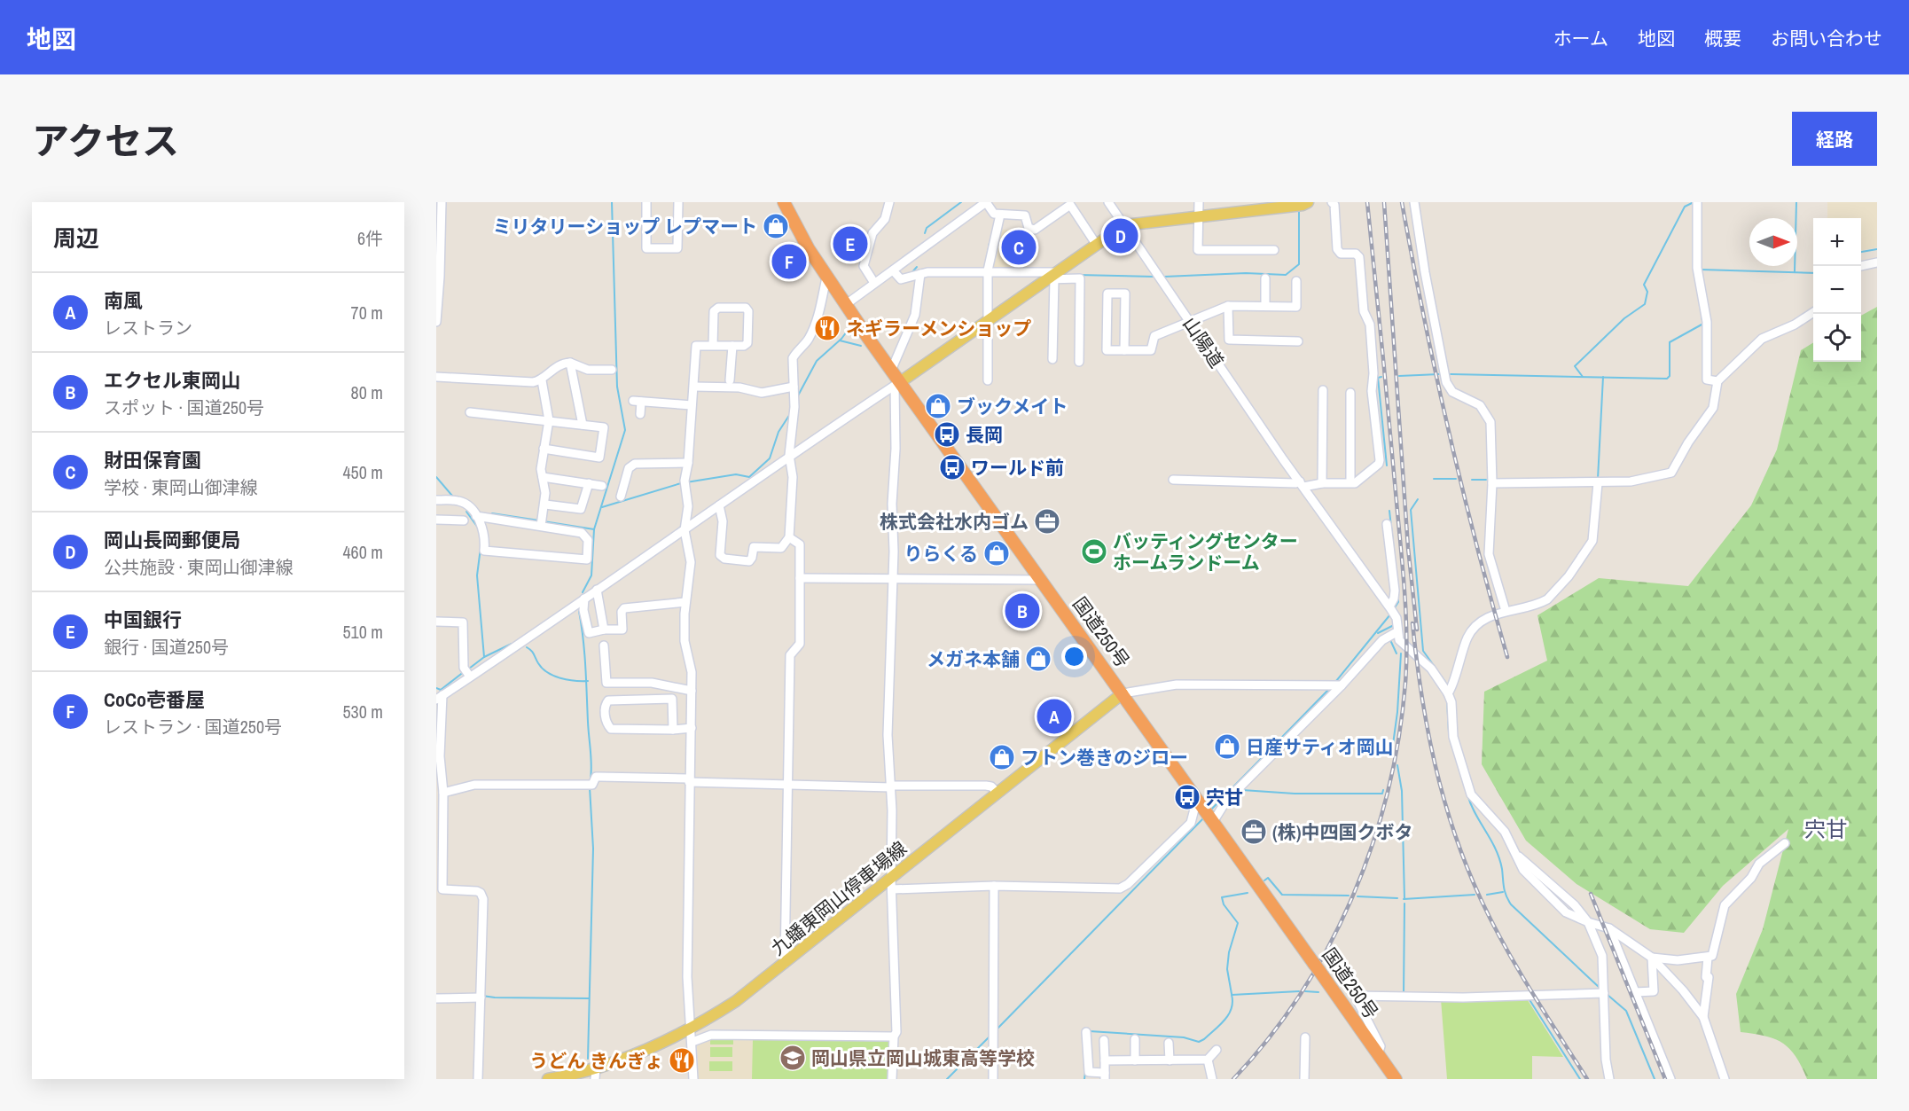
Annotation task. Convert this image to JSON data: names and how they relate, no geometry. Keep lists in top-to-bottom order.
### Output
{
  "streets": {
    "highway": ["国道250号"],
    "main road": ["九蟠東岡山停車場線"],
    "street": ["山陽道"]
  },
  "crossings": [
    ["国道250号", "九蟠東岡山停車場線"]
  ],
  "districts": ["宍甘"],
  "places": {
    "shop": [
      "ミリタリーショップ レプマート",
      "ブックメイト",
      "りらくる",
      "メガネ本舗",
      "日産サティオ岡山",
      "フトン巻きのジロー"
    ],
    "restaurant": ["ネギラーメンショップ", "うどん きんぎょ"],
    "bus stop": ["長岡", "ワールド前", "宍甘"],
    "office": ["株式会社水内ゴム", "(株)中四国クボタ"],
    "sports": ["バッティングセンター ホームランドーム"],
    "school or university": ["岡山県立岡山城東高等学校"]
  },
  "north": "right",
  "page": {
    "header": "地図",
    "nav": [
      "ホーム",
      "地図",
      "概要",
      "お問い合わせ"
    ],
    "title": "アクセス",
    "buttons": "経路",
    "heading": ["周辺", "6件"],
    "pins": [
      "D",
      "E",
      "C",
      "F",
      "B",
      "A"
    ],
    "map_buttons": ["+", "−"],
    "list": [
      {
        "mark": "A",
        "name": "南風",
        "note": "レストラン",
        "value": "70 m"
      },
      {
        "mark": "B",
        "name": "エクセル東岡山",
        "note": "スポット · 国道250号",
        "value": "80 m"
      },
      {
        "mark": "C",
        "name": "財田保育園",
        "note": "学校 · 東岡山御津線",
        "value": "450 m"
      },
      {
        "mark": "D",
        "name": "岡山長岡郵便局",
        "note": "公共施設 · 東岡山御津線",
        "value": "460 m"
      },
      {
        "mark": "E",
        "name": "中国銀行",
        "note": "銀行 · 国道250号",
        "value": "510 m"
      },
      {
        "mark": "F",
        "name": "CoCo壱番屋",
        "note": "レストラン · 国道250号",
        "value": "530 m"
      }
    ]
  }
}
